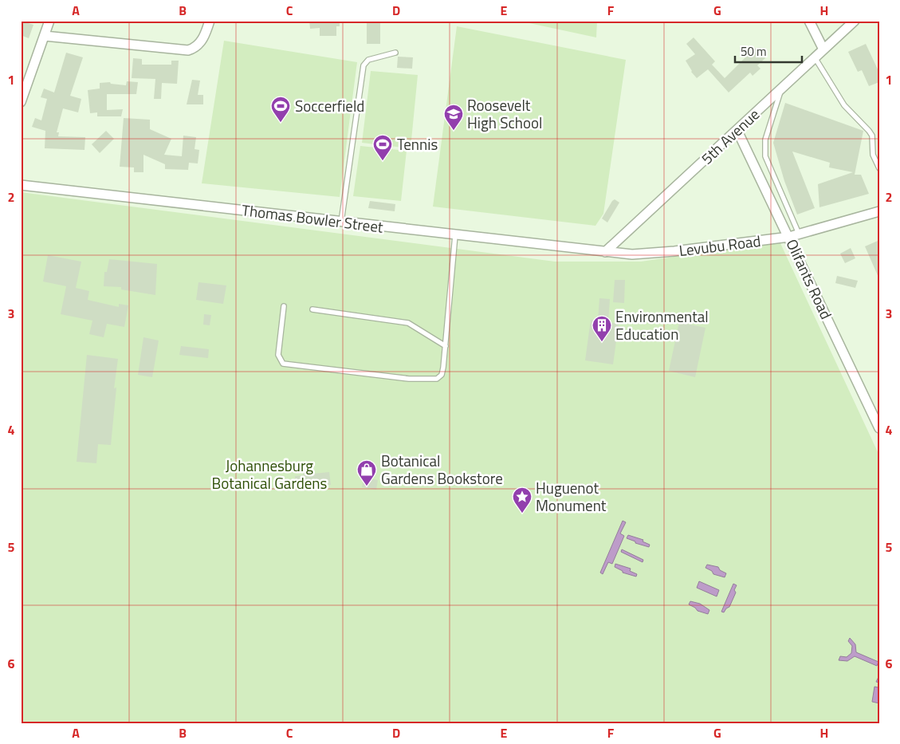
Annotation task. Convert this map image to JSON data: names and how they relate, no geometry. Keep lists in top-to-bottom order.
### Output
{
  "streets": {
    "street": [
      "5th Avenue",
      "Thomas Bowler Street",
      "Levubu Road",
      "Olifants Road"
    ]
  },
  "crossings": [
    ["5th Avenue", "Thomas Bowler Street"],
    ["5th Avenue", "Levubu Road"],
    ["5th Avenue", "Olifants Road"],
    ["Thomas Bowler Street", "Levubu Road"],
    ["Levubu Road", "Olifants Road"]
  ],
  "parks": ["Johannesburg Botanical Gardens"],
  "places": {
    "sports": ["Soccerfield", "Tennis"],
    "school or university": ["Roosevelt High School"],
    "building": ["Environmental Education"],
    "shop": ["Botanical Gardens Bookstore"],
    "place": ["Huguenot Monument"]
  },
  "scale_bar": "50 m",
  "grid": {
    "columns": [
      "A",
      "B",
      "C",
      "D",
      "E",
      "F",
      "G",
      "H"
    ],
    "rows": [
      "1",
      "2",
      "3",
      "4",
      "5",
      "6"
    ]
  }
}
